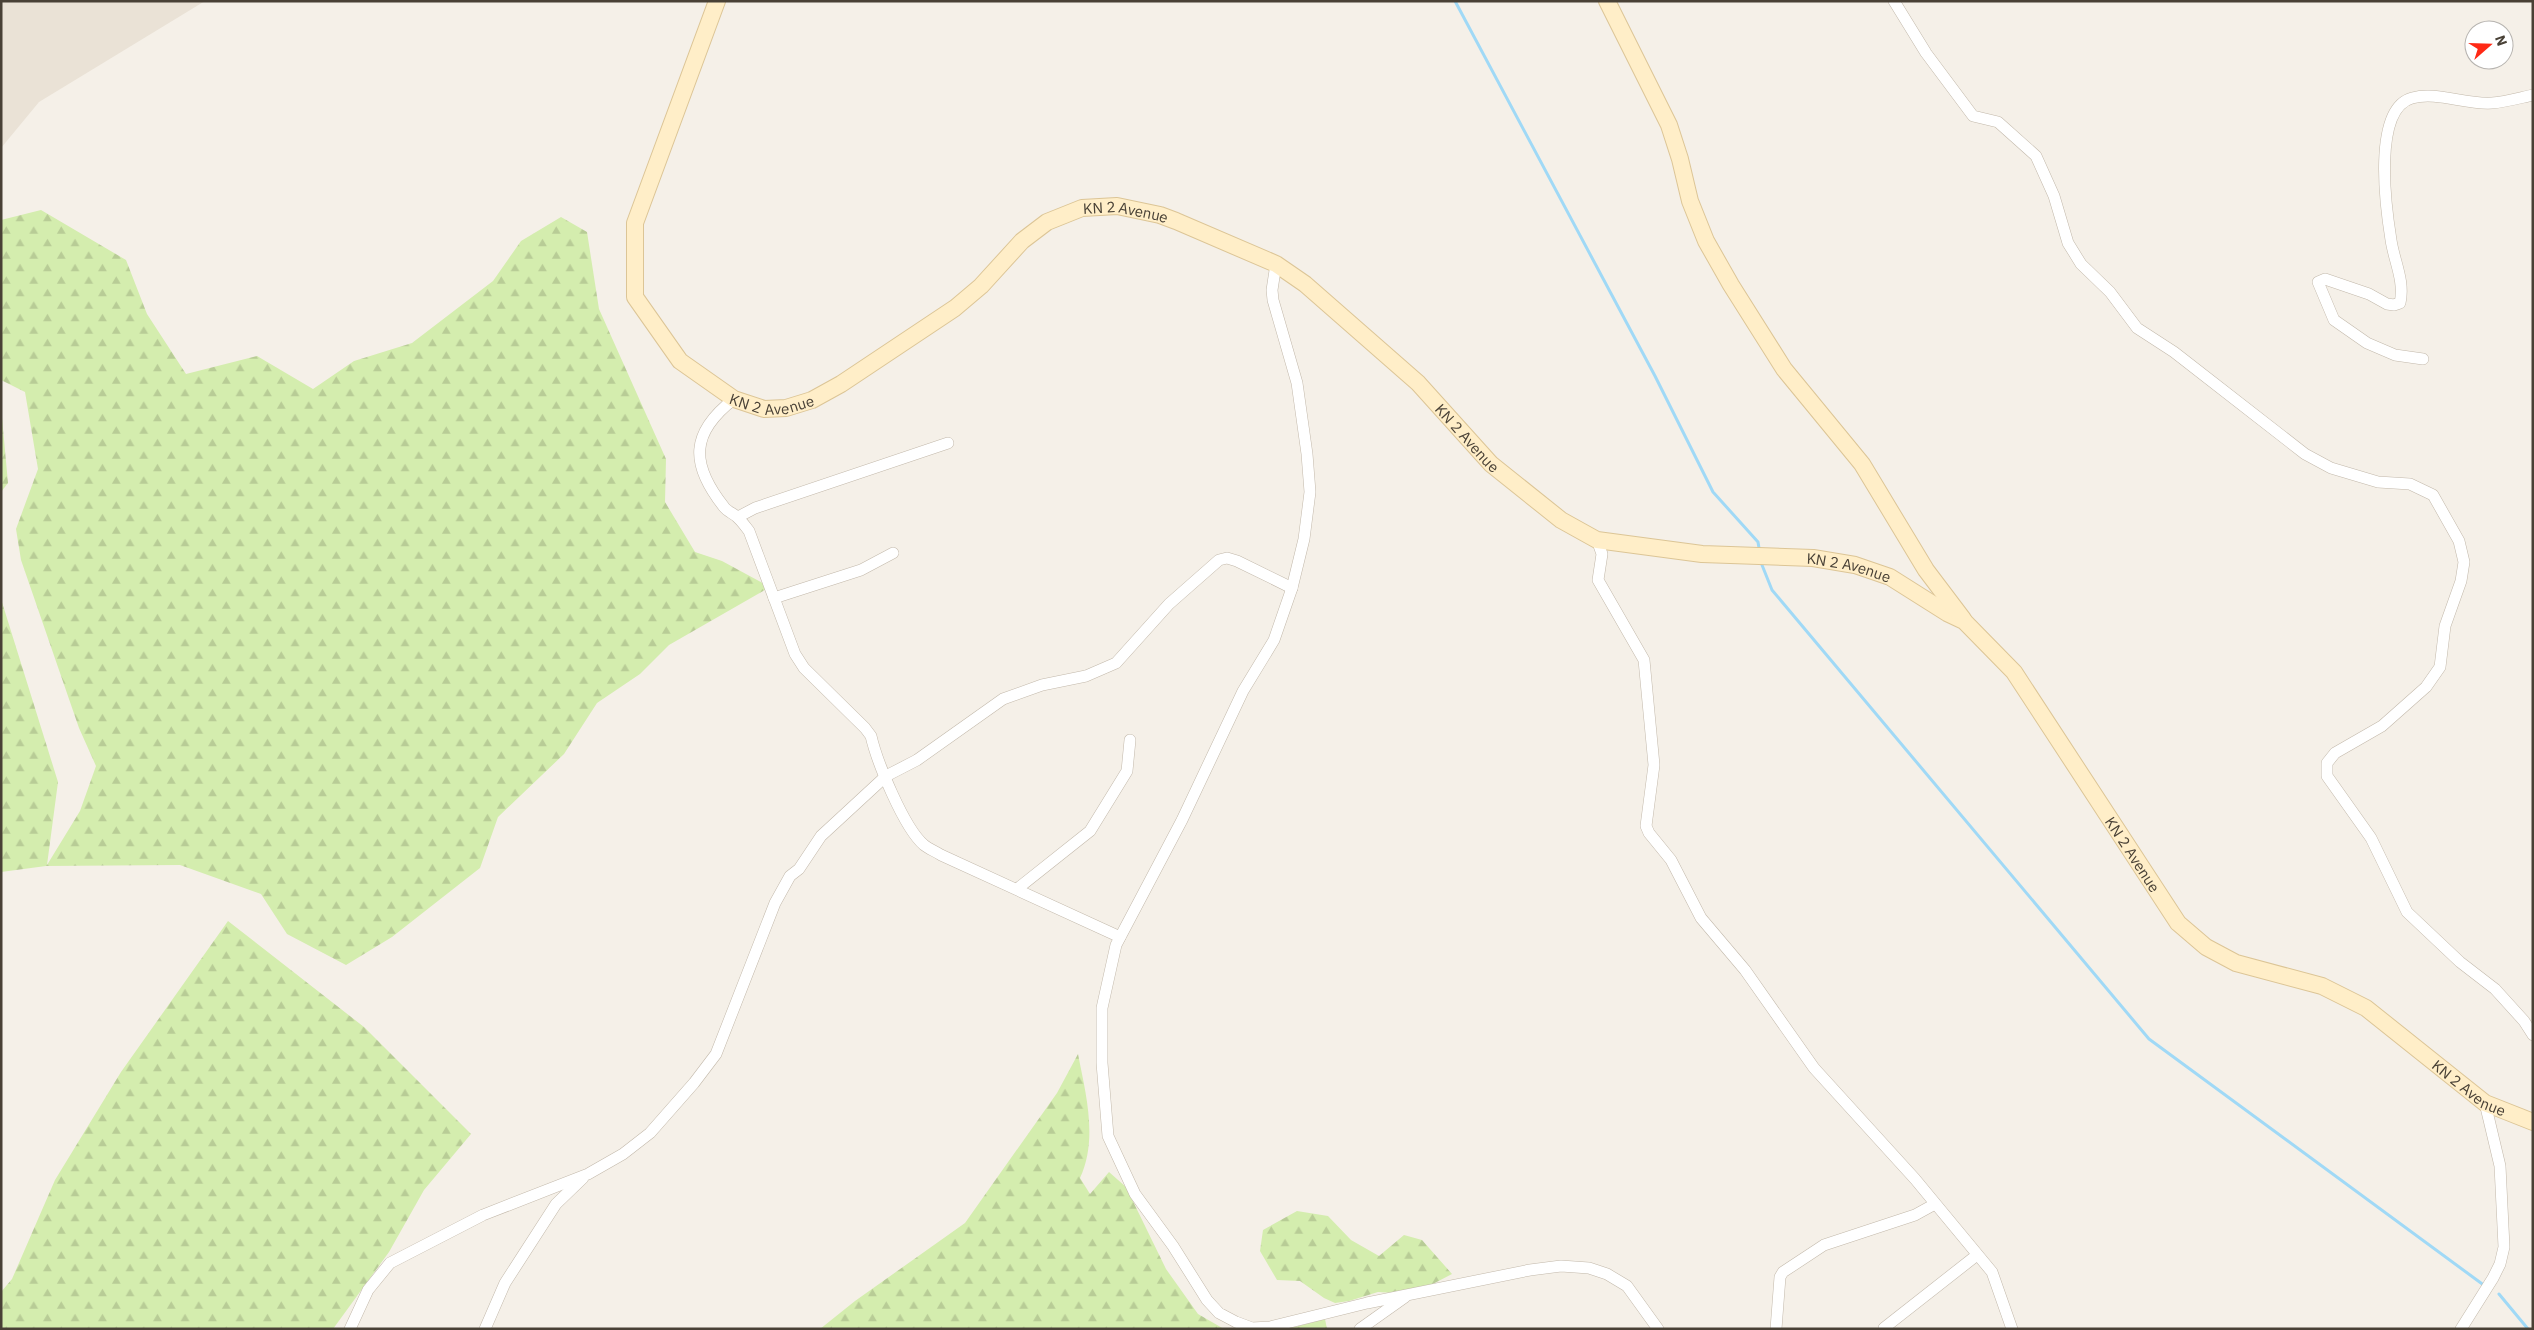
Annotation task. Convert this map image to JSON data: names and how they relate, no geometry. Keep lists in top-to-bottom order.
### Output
{
  "streets": {
    "main road": ["KN 2 Avenue"]
  },
  "north": "right"
}
